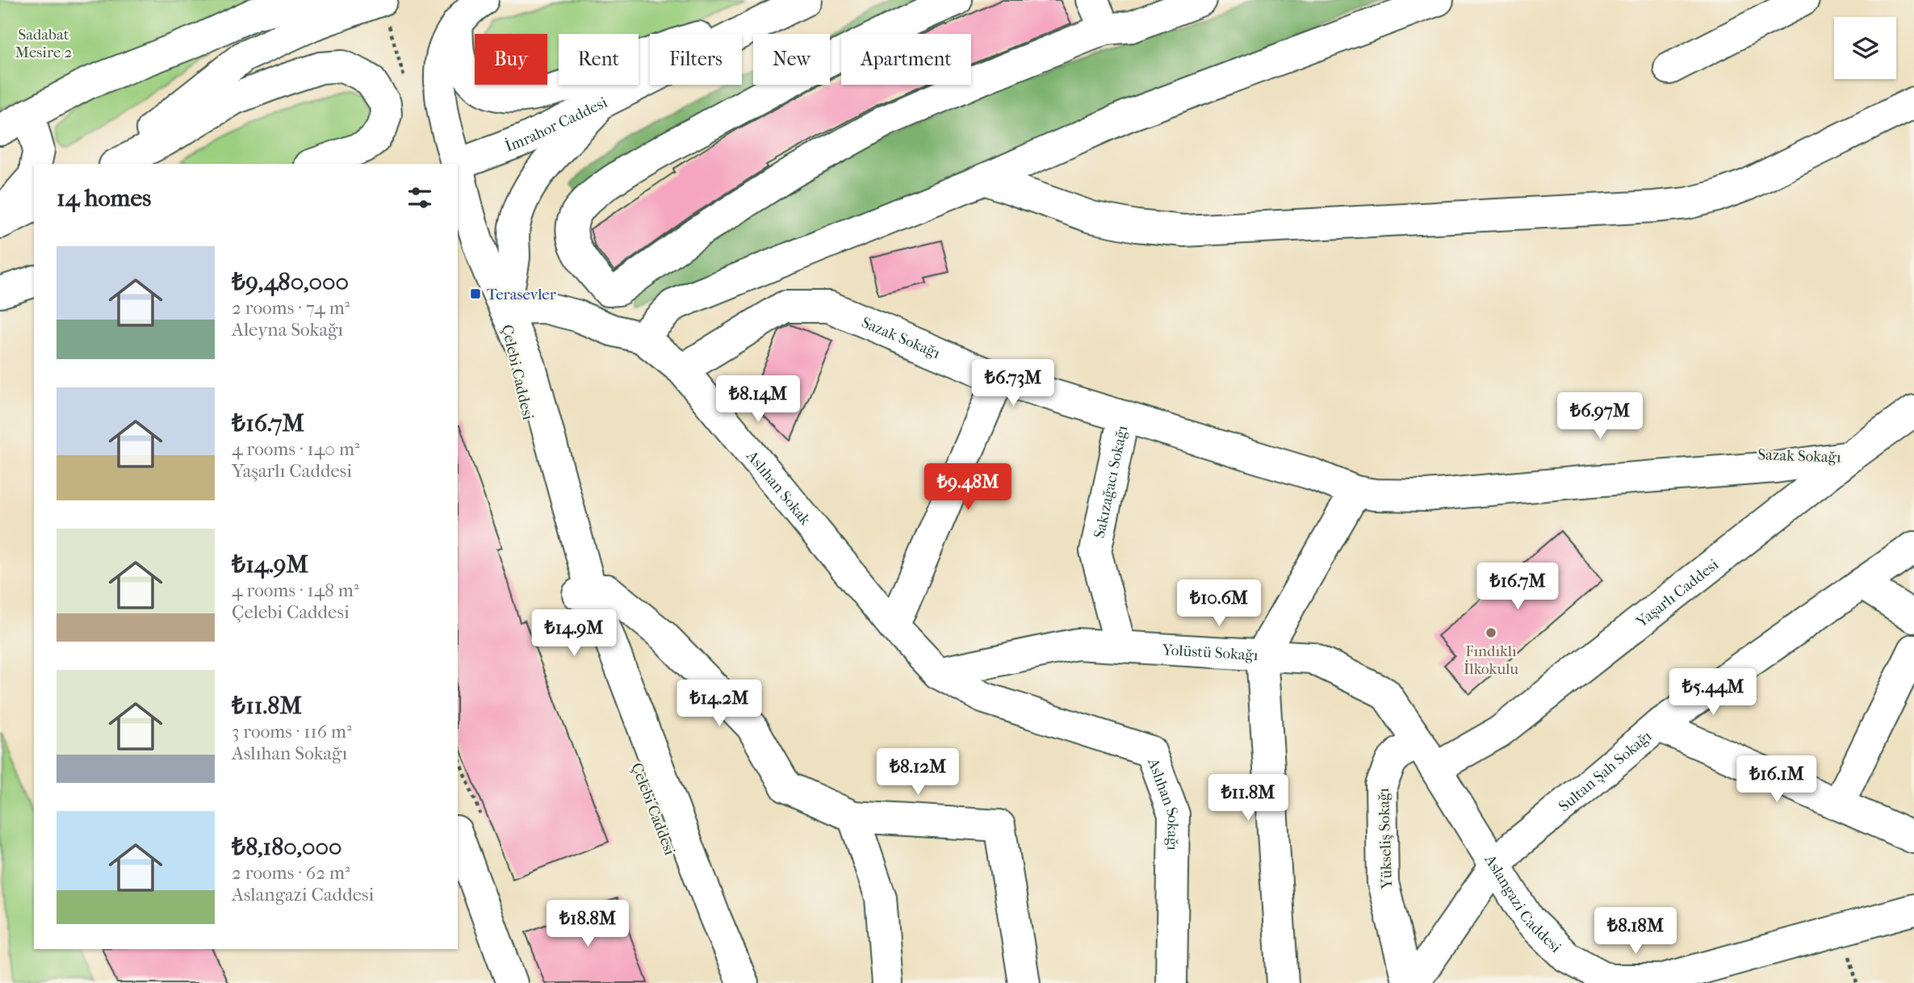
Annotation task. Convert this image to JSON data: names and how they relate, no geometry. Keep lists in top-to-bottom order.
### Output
{
  "streets": {
    "street": [
      "İmrahor Caddesi",
      "Sazak Sokağı",
      "Çelebi Caddesi",
      "Sakızağacı Sokağı",
      "Aslıhan Sokak",
      "Yaşarlı Caddesi",
      "Yolüstü Sokağı",
      "Sultan Şah Sokağı",
      "Aslıhan Sokağı",
      "Yükseliş Sokağı",
      "Aslangazi Caddesi"
    ]
  },
  "crossings": [
    ["Sazak Sokağı", "Sakızağacı Sokağı"],
    ["Sazak Sokağı", "Aslıhan Sokak"],
    ["Sazak Sokağı", "Yaşarlı Caddesi"],
    ["Çelebi Caddesi", "Aslıhan Sokak"],
    ["Sakızağacı Sokağı", "Yolüstü Sokağı"],
    ["Aslıhan Sokak", "Yolüstü Sokağı"],
    ["Aslıhan Sokak", "Aslıhan Sokağı"],
    ["Yaşarlı Caddesi", "Yolüstü Sokağı"],
    ["Yaşarlı Caddesi", "Aslangazi Caddesi"],
    ["Yolüstü Sokağı", "Aslıhan Sokağı"],
    ["Yolüstü Sokağı", "Yükseliş Sokağı"],
    ["Yolüstü Sokağı", "Aslangazi Caddesi"],
    ["Sultan Şah Sokağı", "Aslangazi Caddesi"]
  ],
  "parks": ["Sadabat Mesire 2"],
  "places": {
    "transit": ["Terasevler"],
    "other": ["Fındıklı İlkokulu"]
  },
  "page": {
    "chip": [
      "Buy",
      "Rent",
      "Filters",
      "New",
      "Apartment"
    ],
    "heading": "14 homes",
    "list": [
      {
        "name": "₺9,480,000",
        "note": "2 rooms · 74 m² · Aleyna Sokağı"
      },
      {
        "name": "₺16.7M",
        "note": "4 rooms · 140 m² · Yaşarlı Caddesi"
      },
      {
        "name": "₺14.9M",
        "note": "4 rooms · 148 m² · Çelebi Caddesi"
      },
      {
        "name": "₺11.8M",
        "note": "3 rooms · 116 m² · Aslıhan Sokağı"
      },
      {
        "name": "₺8,180,000",
        "note": "2 rooms · 62 m² · Aslangazi Caddesi"
      }
    ],
    "price": [
      "₺6.73M",
      "₺8.14M",
      "₺6.97M",
      "₺9.48M",
      "₺16.7M",
      "₺10.6M",
      "₺14.9M",
      "₺5.44M",
      "₺14.2M",
      "₺8.12M",
      "₺16.1M",
      "₺11.8M",
      "₺18.8M",
      "₺8.18M"
    ]
  }
}
